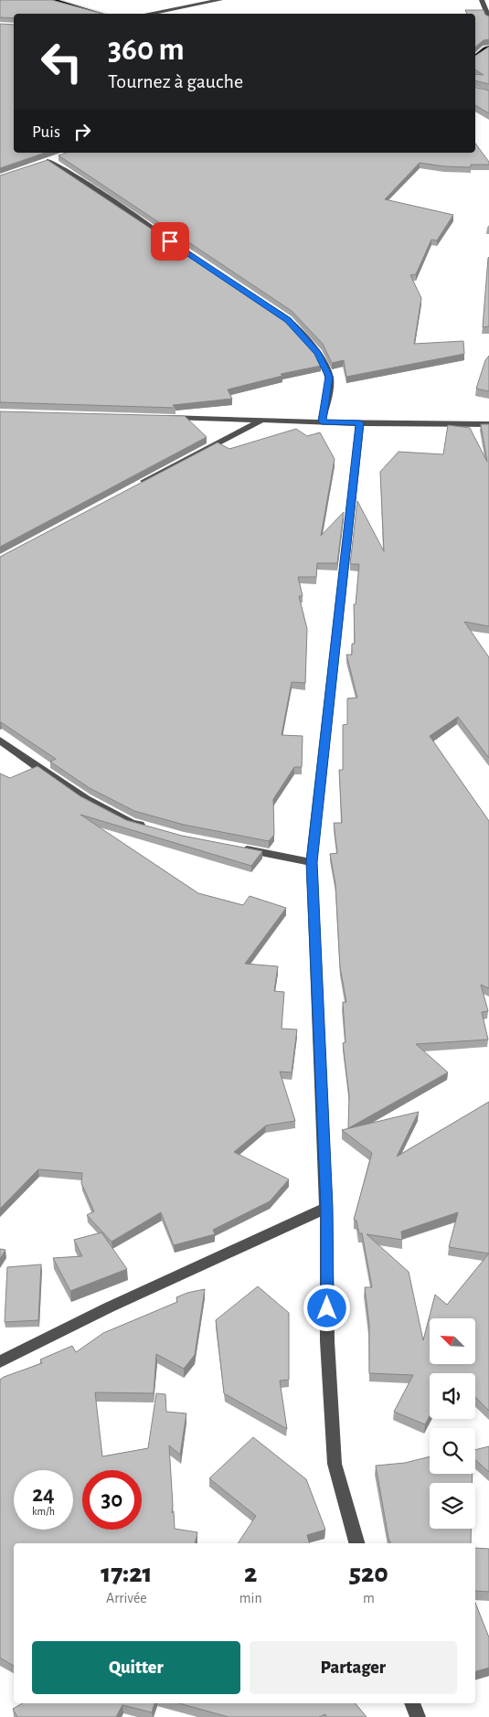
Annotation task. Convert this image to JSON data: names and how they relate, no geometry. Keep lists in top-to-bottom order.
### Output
{
  "north": "top left",
  "page": {
    "turn": ["360 m", "Tournez à gauche"],
    "then": "Puis",
    "speed": "24 km/h",
    "limit": "30",
    "eta": [
      "17:21",
      "Arrivée",
      "2",
      "min",
      "520",
      "m"
    ],
    "buttons": ["Quitter", "Partager"]
  }
}
